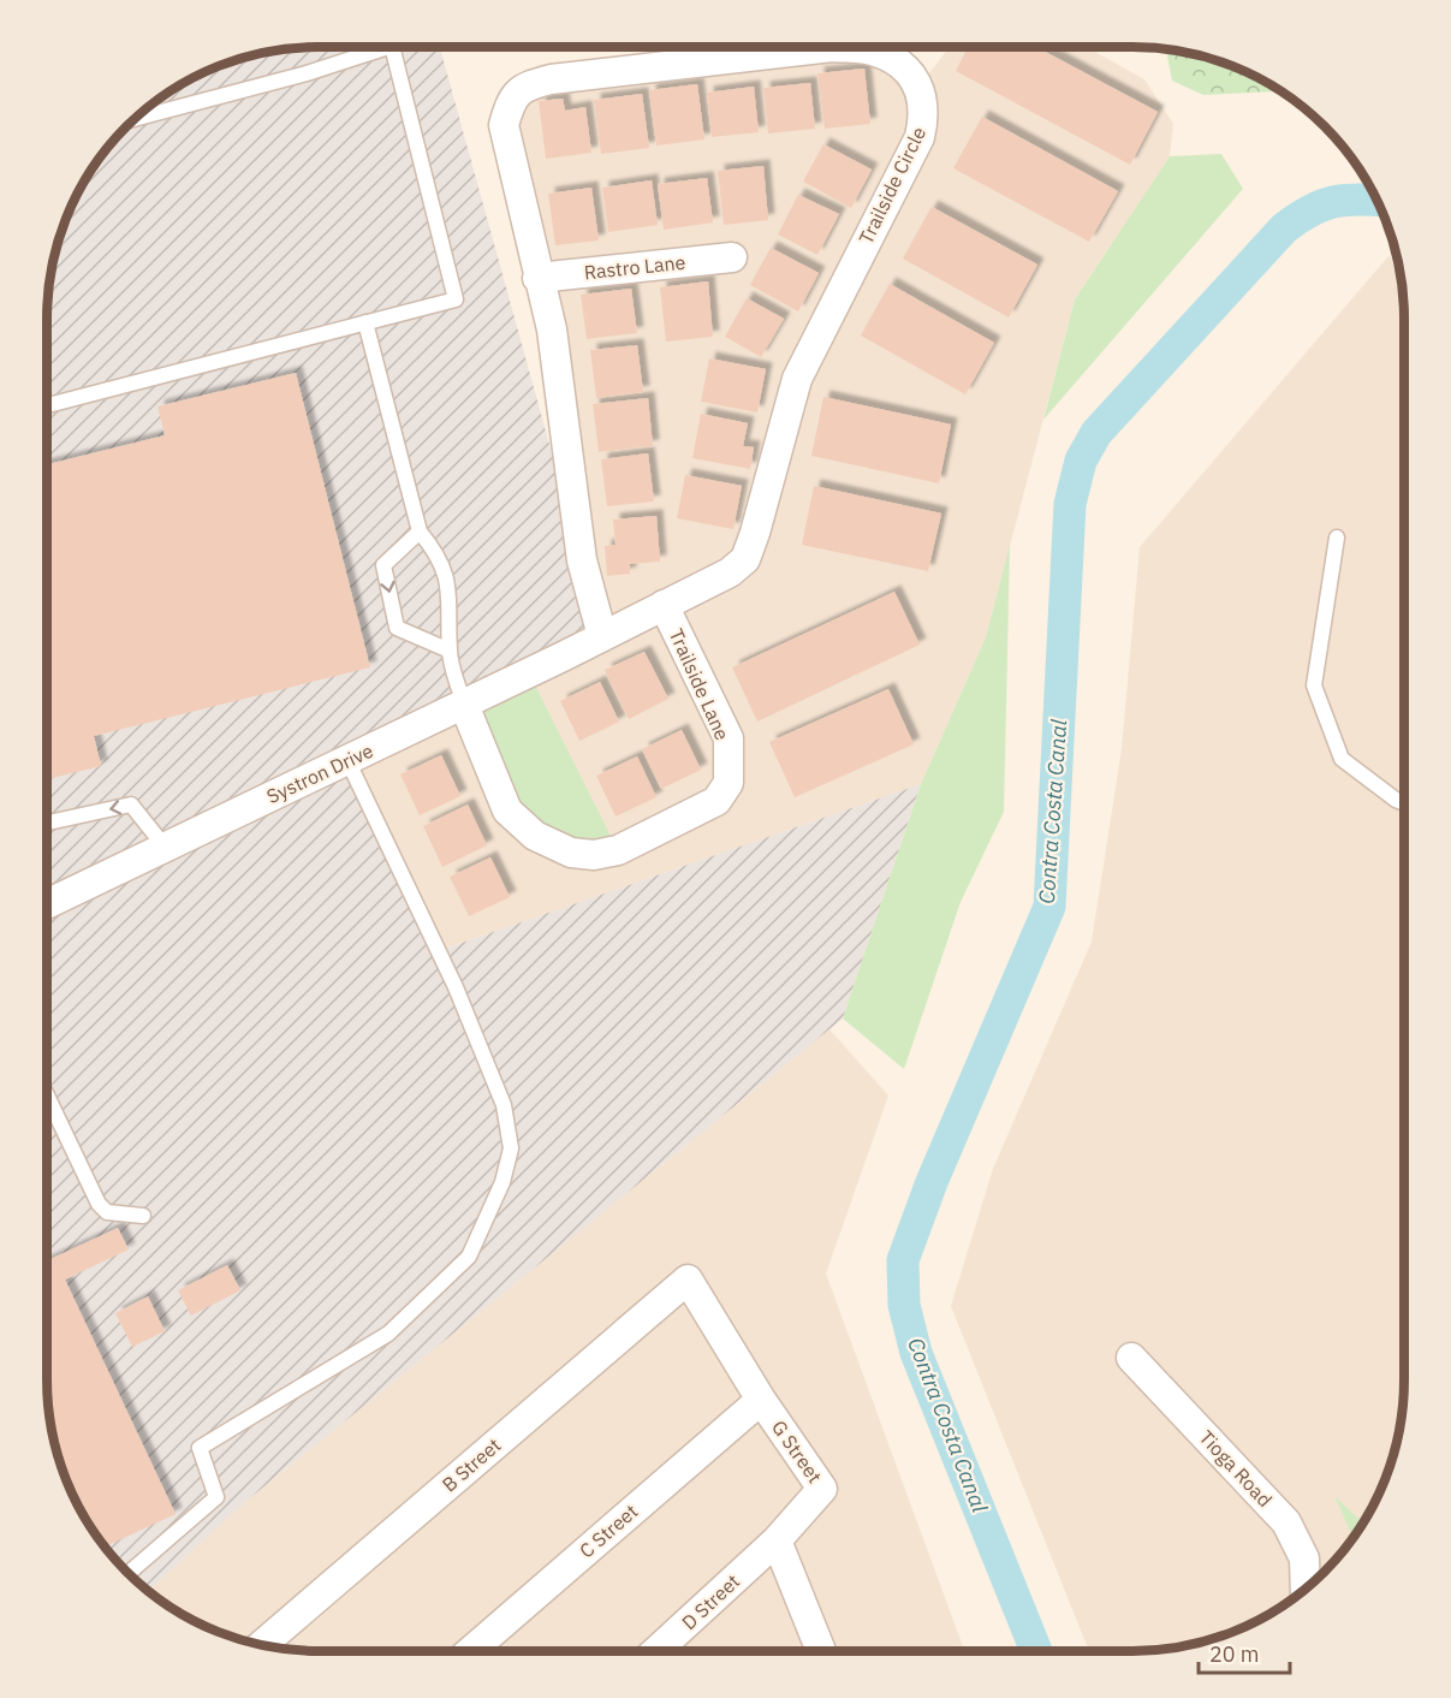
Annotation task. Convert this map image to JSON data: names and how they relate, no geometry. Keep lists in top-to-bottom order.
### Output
{
  "streets": {
    "street": [
      "Trailside Circle",
      "Rastro Lane",
      "Trailside Lane",
      "Systron Drive",
      "G Street",
      "B Street",
      "Tioga Road",
      "C Street",
      "D Street"
    ]
  },
  "crossings": [
    ["Trailside Circle", "Rastro Lane"],
    ["Trailside Circle", "Trailside Lane"],
    ["Trailside Circle", "Systron Drive"],
    ["Trailside Lane", "Systron Drive"],
    ["G Street", "B Street"],
    ["G Street", "C Street"],
    ["G Street", "D Street"]
  ],
  "water": ["Contra Costa Canal"],
  "scale_bar": "20 m"
}
